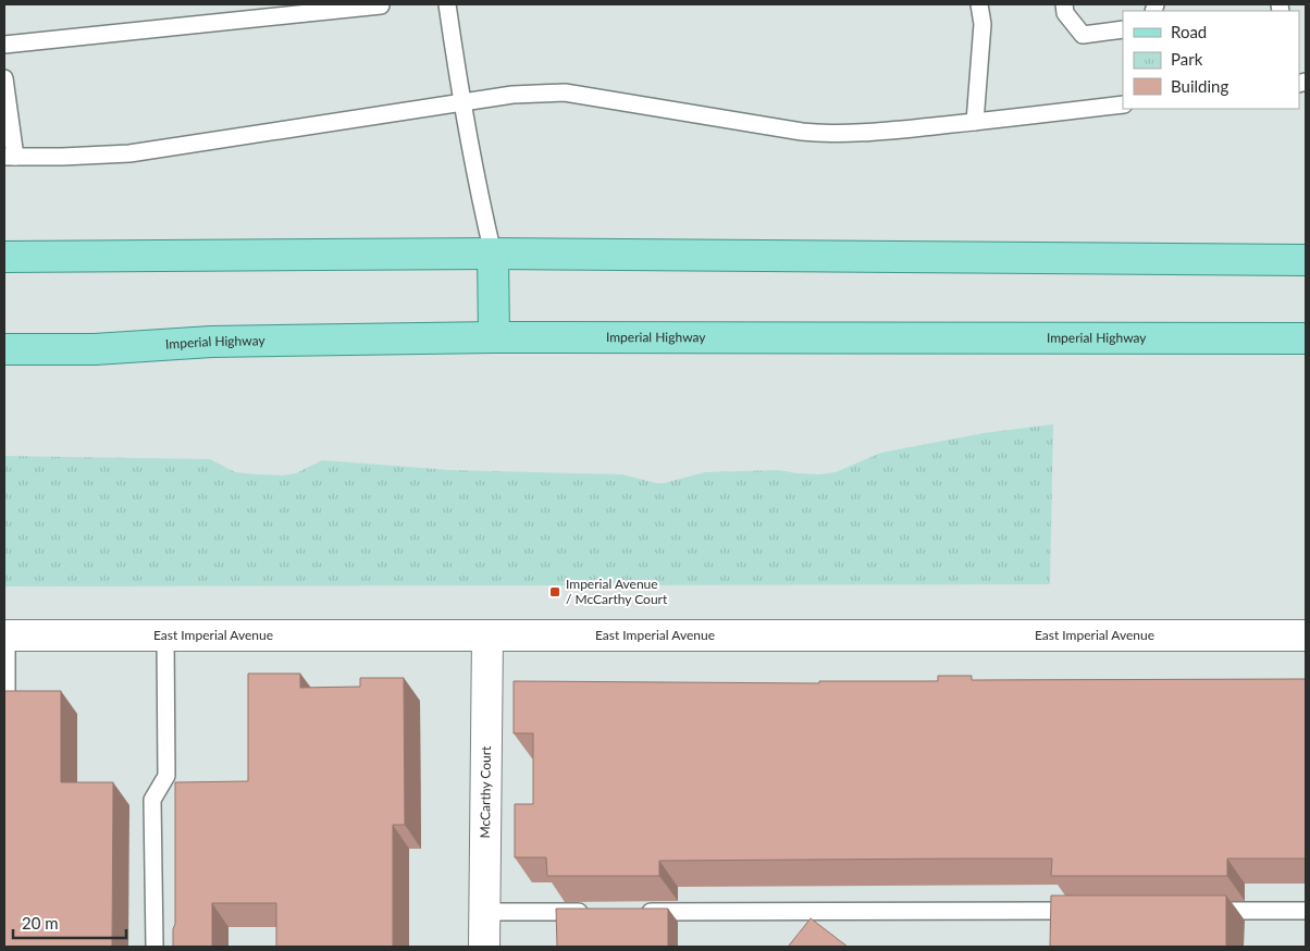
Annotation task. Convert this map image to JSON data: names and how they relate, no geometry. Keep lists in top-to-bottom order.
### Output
{
  "streets": {
    "main road": ["Imperial Highway"],
    "street": ["East Imperial Avenue", "McCarthy Court"]
  },
  "crossings": [
    ["East Imperial Avenue", "McCarthy Court"]
  ],
  "places": {
    "transit": ["Imperial Avenue / McCarthy Court"]
  },
  "legend": ["Road", "Park", "Building"],
  "scale_bar": "20 m"
}
